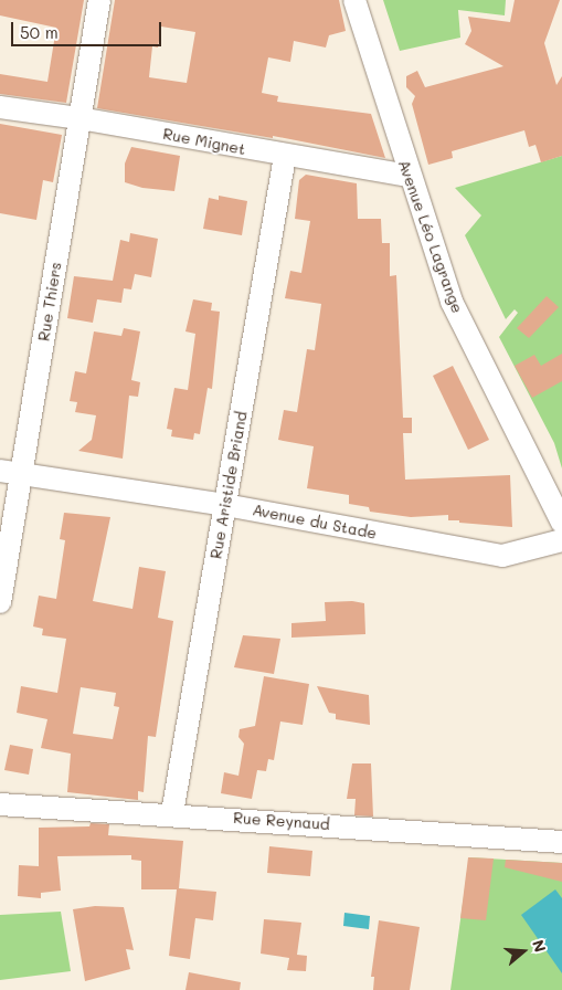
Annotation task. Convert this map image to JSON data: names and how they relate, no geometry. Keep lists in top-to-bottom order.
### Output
{
  "streets": {
    "street": [
      "Rue Mignet",
      "Avenue Léo Lagrange",
      "Rue Thiers",
      "Rue Aristide Briand",
      "Avenue du Stade",
      "Rue Reynaud"
    ]
  },
  "crossings": [
    ["Rue Mignet", "Avenue Léo Lagrange"],
    ["Rue Mignet", "Rue Thiers"],
    ["Rue Mignet", "Rue Aristide Briand"],
    ["Rue Thiers", "Avenue du Stade"],
    ["Rue Aristide Briand", "Avenue du Stade"],
    ["Rue Aristide Briand", "Rue Reynaud"]
  ],
  "scale_bar": "50 m",
  "north": "right"
}
